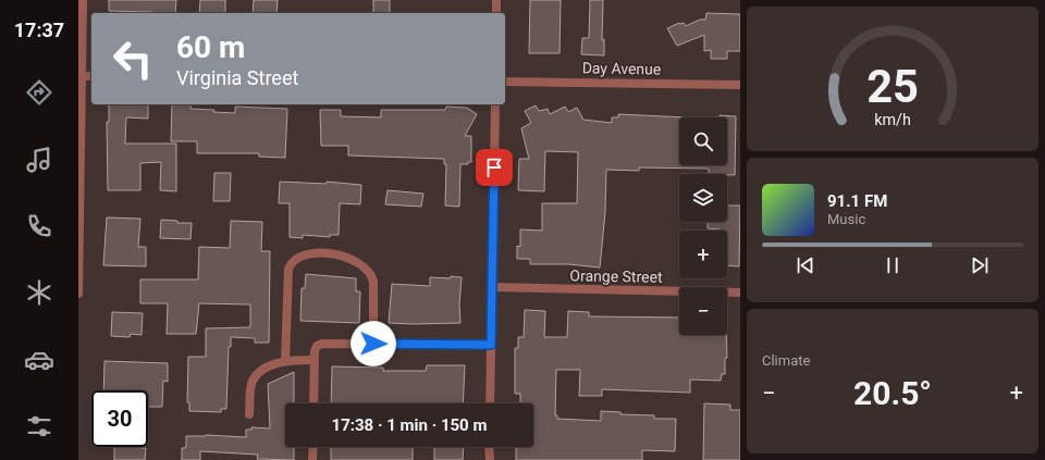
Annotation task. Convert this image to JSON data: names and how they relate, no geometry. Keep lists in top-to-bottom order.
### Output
{
  "streets": {
    "street": ["Day Avenue", "Orange Street"]
  },
  "page": {
    "tabs": "17:37",
    "turn": ["60 m", "Virginia Street"],
    "map_buttons": ["+", "−"],
    "song": ["91.1 FM", "Music"],
    "tile": "Climate",
    "heat": ["−", "20.5°", "+"],
    "limit": "30",
    "trip": "17:38 · 1 min · 150 m",
    "gauge": ["25", "km/h"]
  }
}
